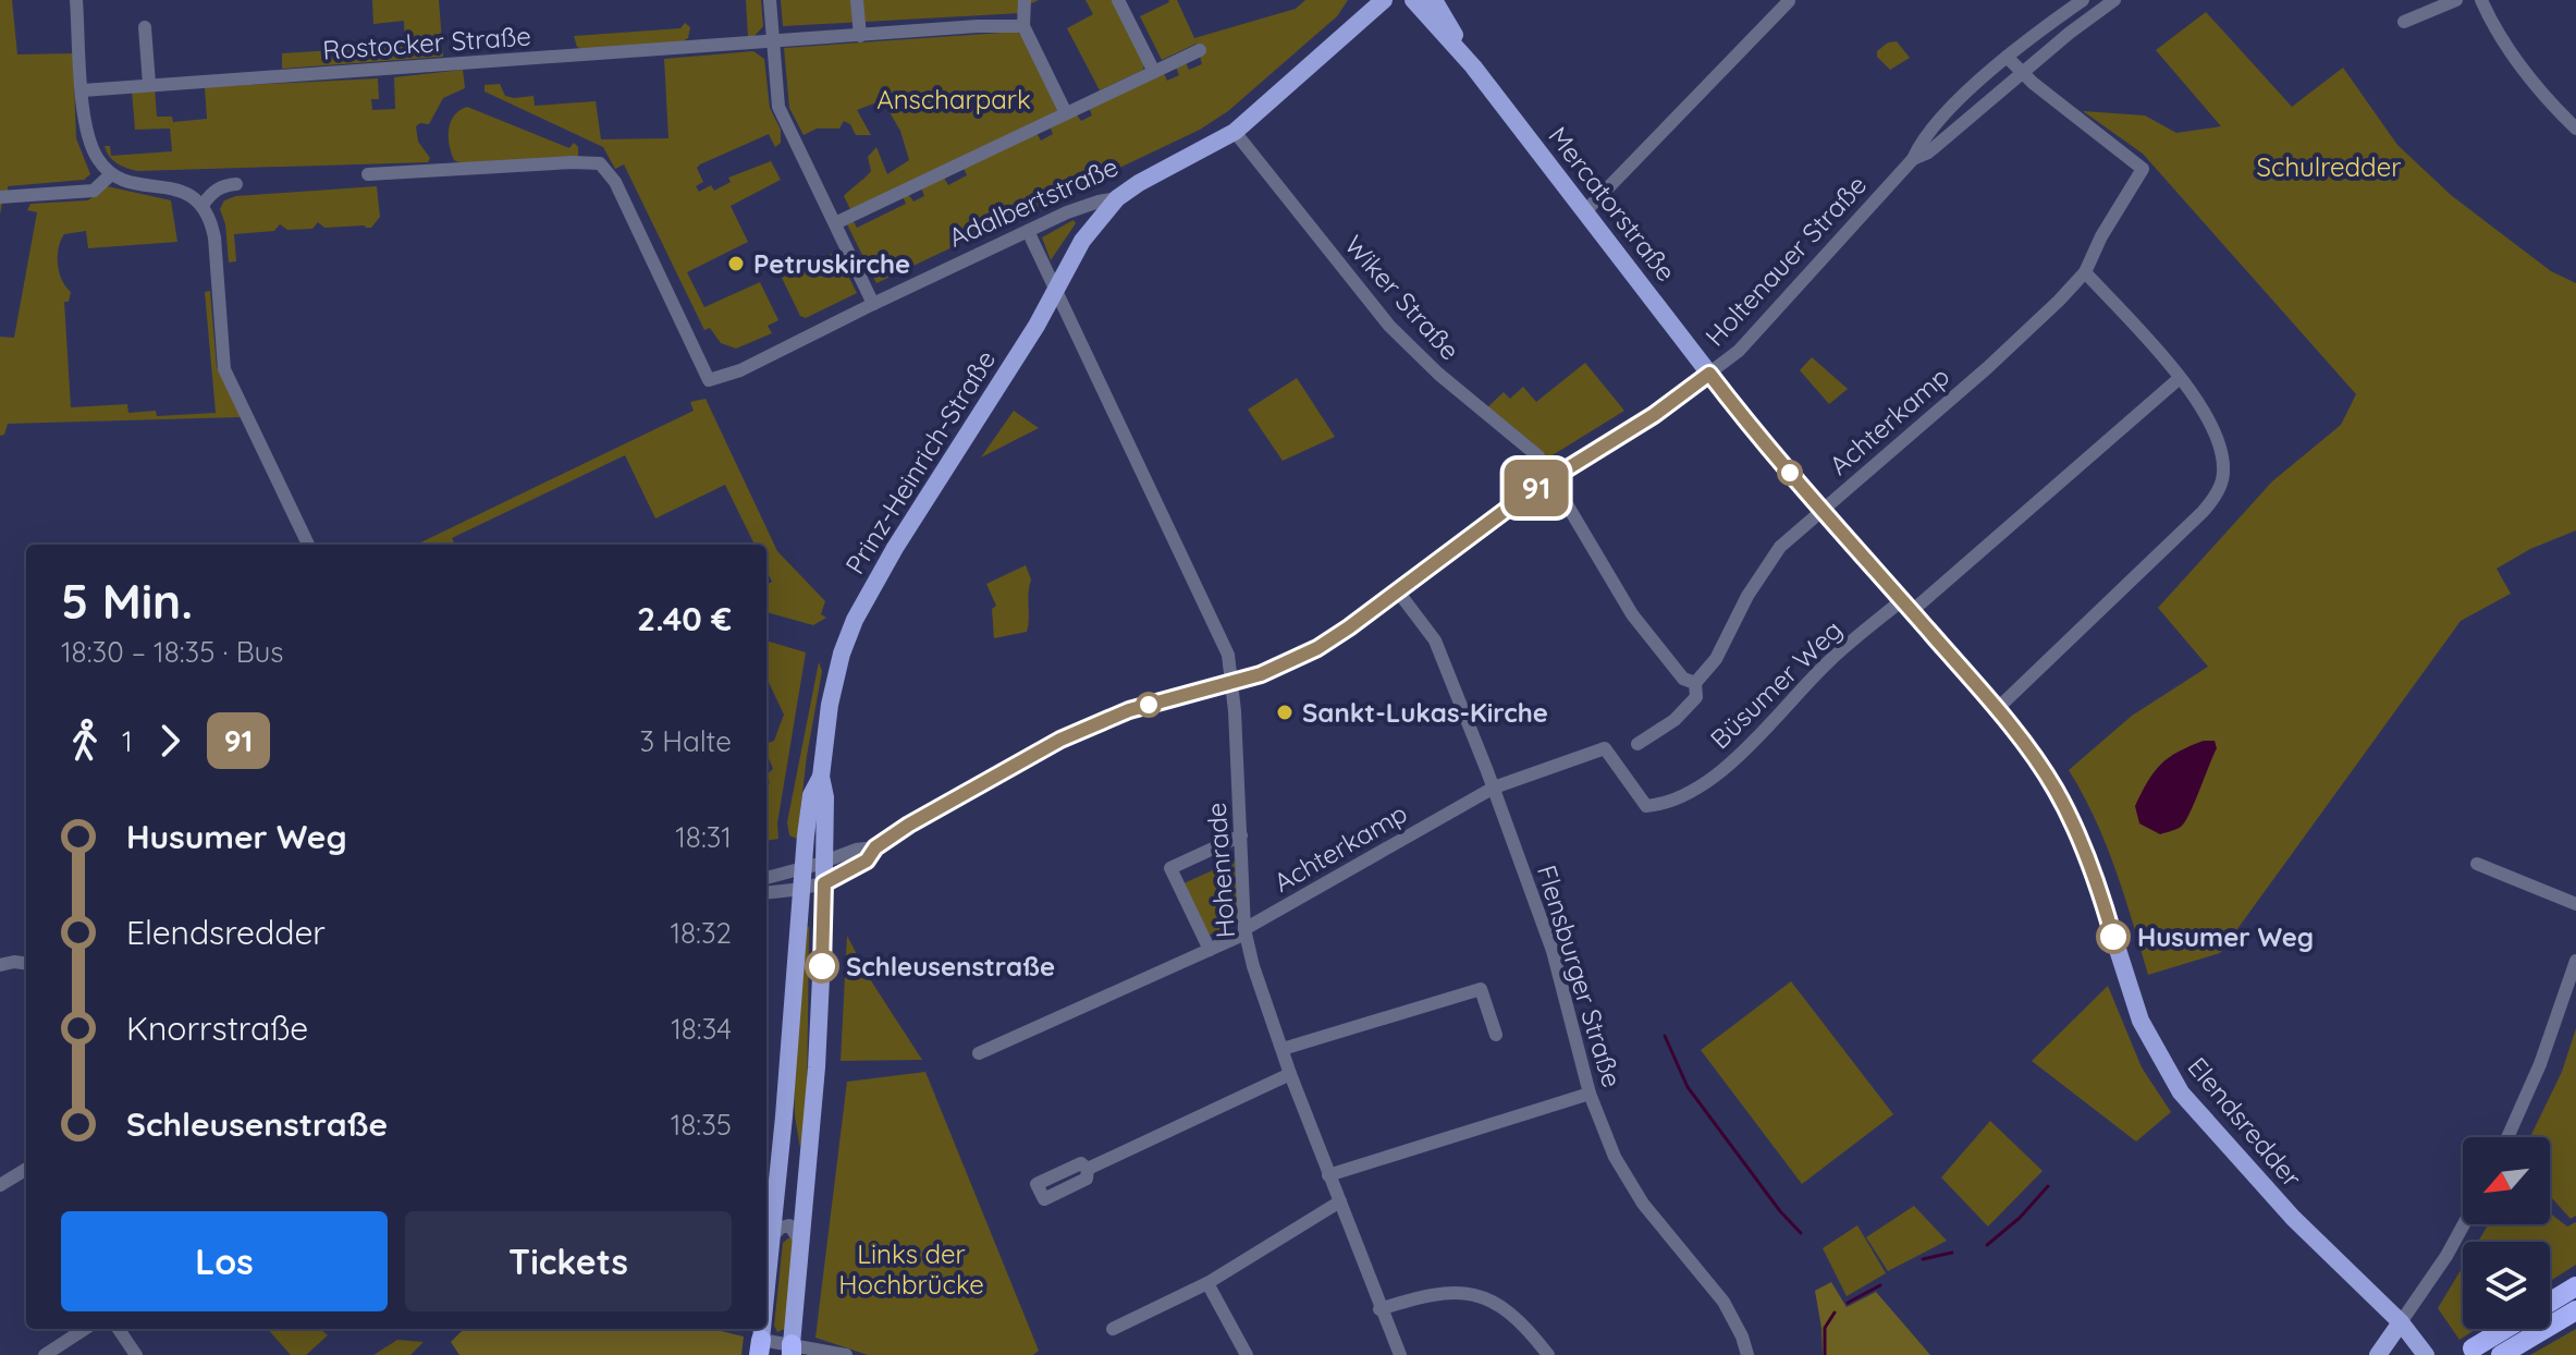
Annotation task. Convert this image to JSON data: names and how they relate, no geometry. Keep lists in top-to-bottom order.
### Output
{
  "streets": {
    "main road": [
      "Adalbertstraße",
      "Mercatorstraße",
      "Prinz-Heinrich-Straße",
      "Elendsredder"
    ],
    "street": [
      "Rostocker Straße",
      "Holtenauer Straße",
      "Wiker Straße",
      "Achterkamp",
      "Büsumer Weg",
      "Hohenrade",
      "Flensburger Straße"
    ]
  },
  "crossings": [
    ["Adalbertstraße", "Wiker Straße"],
    ["Adalbertstraße", "Prinz-Heinrich-Straße"],
    ["Adalbertstraße", "Hohenrade"],
    ["Mercatorstraße", "Holtenauer Straße"],
    ["Mercatorstraße", "Elendsredder"],
    ["Holtenauer Straße", "Wiker Straße"],
    ["Holtenauer Straße", "Achterkamp"],
    ["Holtenauer Straße", "Prinz-Heinrich-Straße"],
    ["Holtenauer Straße", "Hohenrade"],
    ["Holtenauer Straße", "Flensburger Straße"],
    ["Holtenauer Straße", "Elendsredder"],
    ["Wiker Straße", "Achterkamp"],
    ["Achterkamp", "Büsumer Weg"],
    ["Achterkamp", "Hohenrade"],
    ["Achterkamp", "Flensburger Straße"],
    ["Achterkamp", "Elendsredder"],
    ["Prinz-Heinrich-Straße", "Hohenrade"],
    ["Büsumer Weg", "Elendsredder"]
  ],
  "parks": ["Anscharpark", "Schulredder", "Links der Hochbrücke"],
  "places": [
    "Petruskirche",
    "Sankt-Lukas-Kirche",
    "Husumer Weg",
    "Schleusenstraße"
  ],
  "lines": ["bus line 91"],
  "north": "bottom left",
  "page": {
    "on_map": "91",
    "heading": ["5 Min.", "18:30 – 18:35 · Bus", "2.40 €"],
    "legs": ["1", "91", "3 Halte"],
    "list": [
      {
        "name": "Husumer Weg",
        "value": "18:31"
      },
      {
        "name": "Elendsredder",
        "value": "18:32"
      },
      {
        "name": "Knorrstraße",
        "value": "18:34"
      },
      {
        "name": "Schleusenstraße",
        "value": "18:35"
      }
    ],
    "buttons": ["Los", "Tickets"]
  }
}
